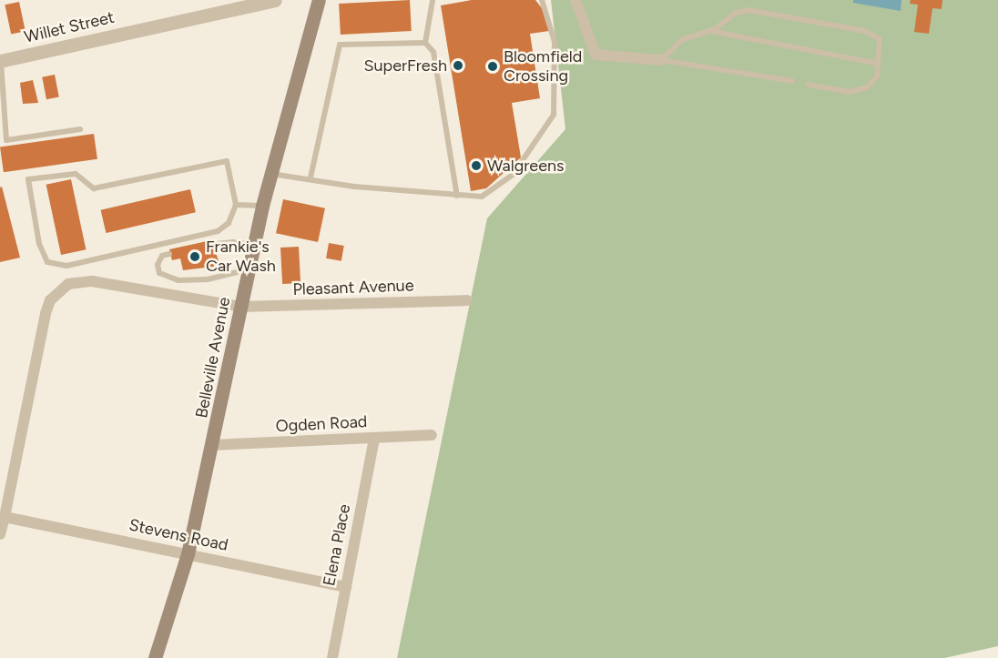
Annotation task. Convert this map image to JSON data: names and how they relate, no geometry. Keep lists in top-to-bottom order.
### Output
{
  "streets": {
    "main road": ["Belleville Avenue"],
    "street": [
      "Willet Street",
      "Pleasant Avenue",
      "Ogden Road",
      "Stevens Road",
      "Elena Place"
    ]
  },
  "crossings": [
    ["Pleasant Avenue", "Belleville Avenue"],
    ["Pleasant Avenue", "Stevens Road"],
    ["Belleville Avenue", "Ogden Road"],
    ["Belleville Avenue", "Stevens Road"],
    ["Ogden Road", "Elena Place"],
    ["Stevens Road", "Elena Place"]
  ],
  "places": [
    "SuperFresh",
    "Bloomfield Crossing",
    "Walgreens",
    "Frankie's Car Wash"
  ]
}
